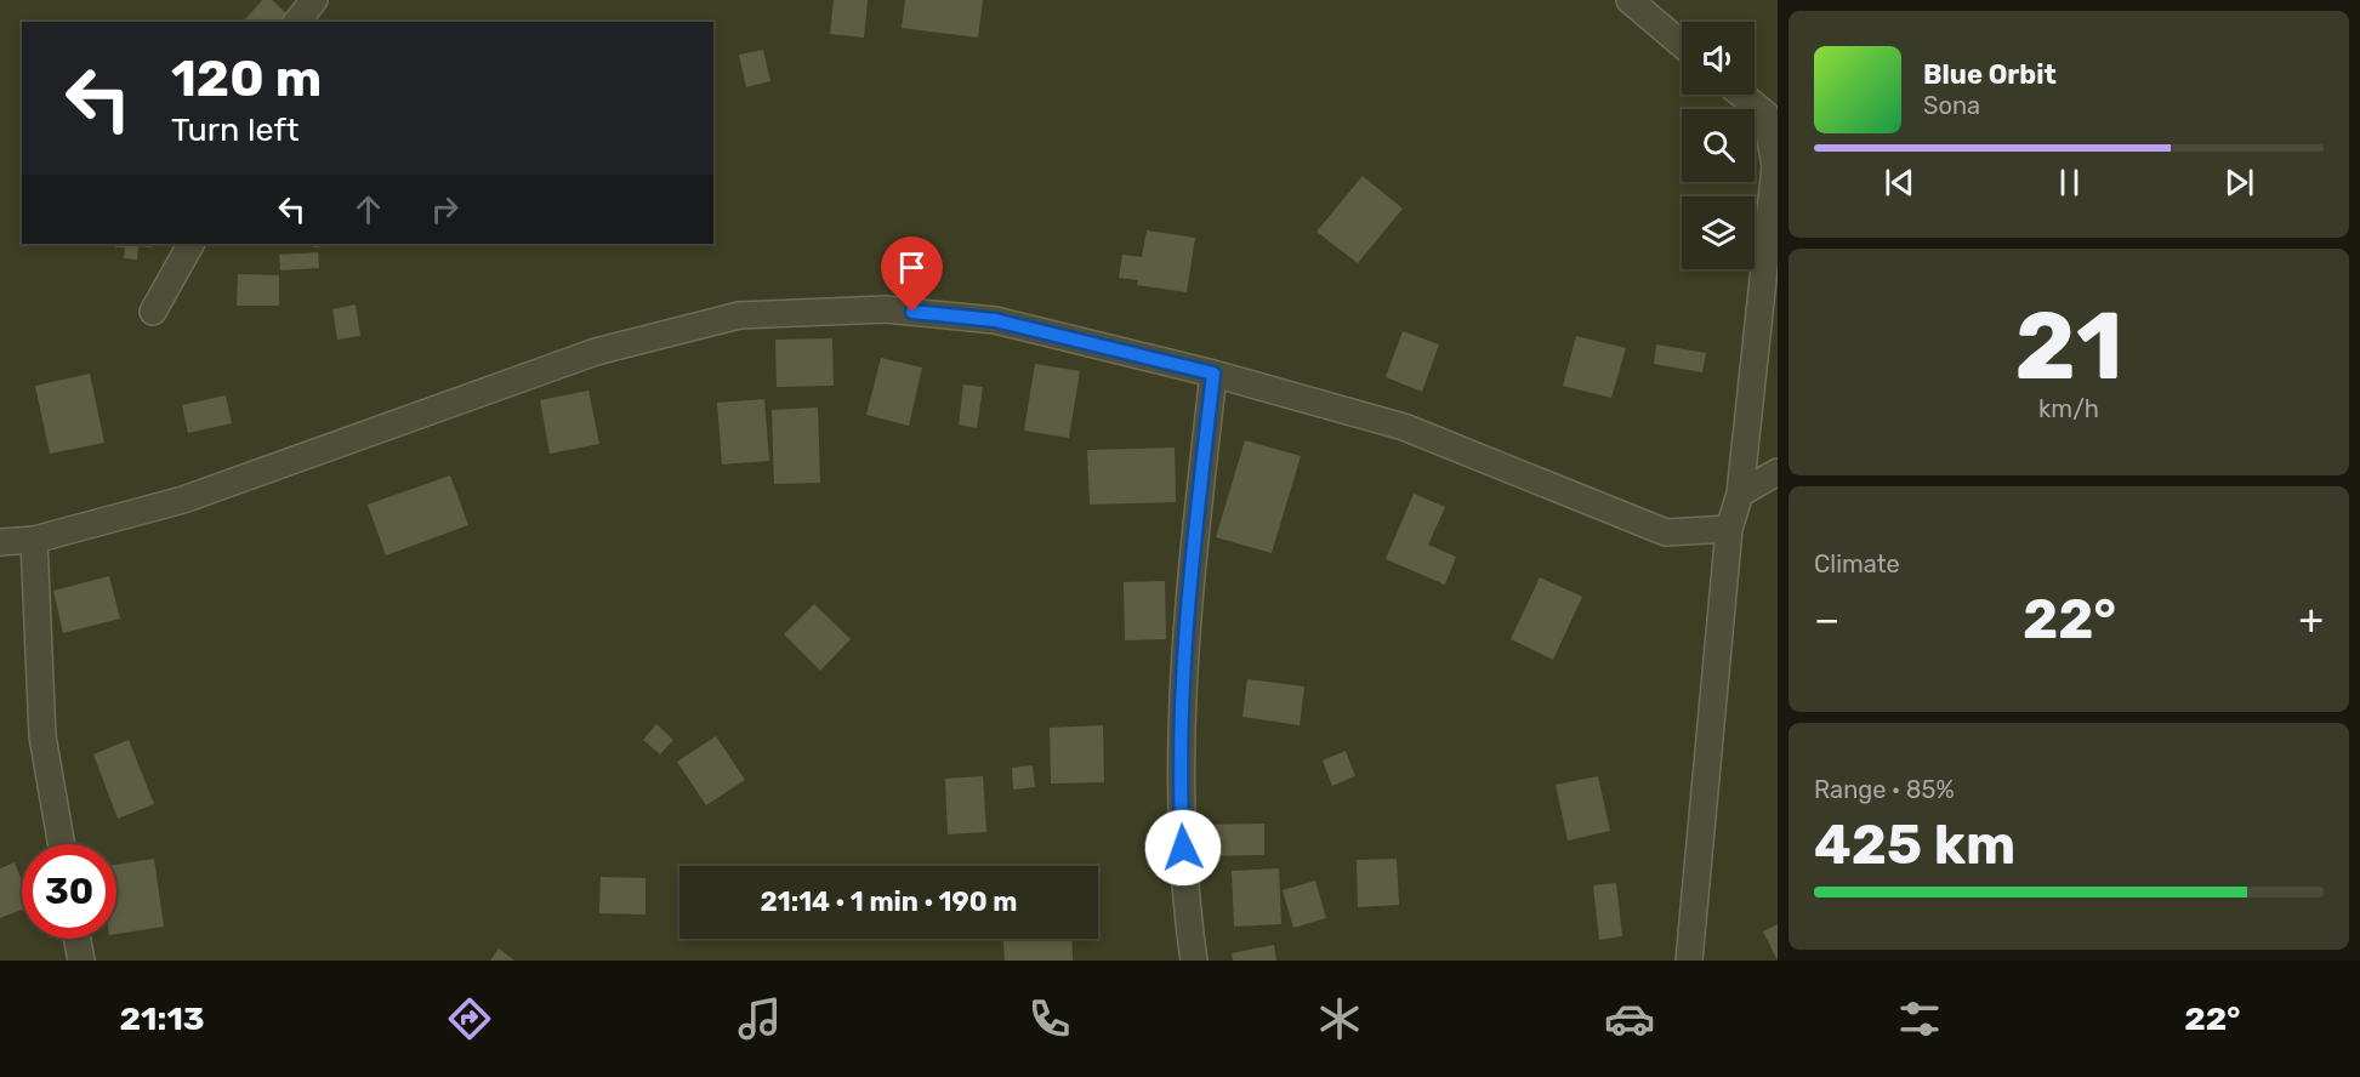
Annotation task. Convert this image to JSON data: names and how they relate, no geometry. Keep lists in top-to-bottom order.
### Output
{
  "page": {
    "turn": ["120 m", "Turn left"],
    "song": ["Blue Orbit", "Sona"],
    "tile": [
      ["21", "km/h"],
      "Climate",
      ["Range · 85%", "425 km"]
    ],
    "heat": ["−", "22°", "+"],
    "limit": "30",
    "trip": "21:14 · 1 min · 190 m",
    "tabs": ["21:13", "22°"]
  }
}
